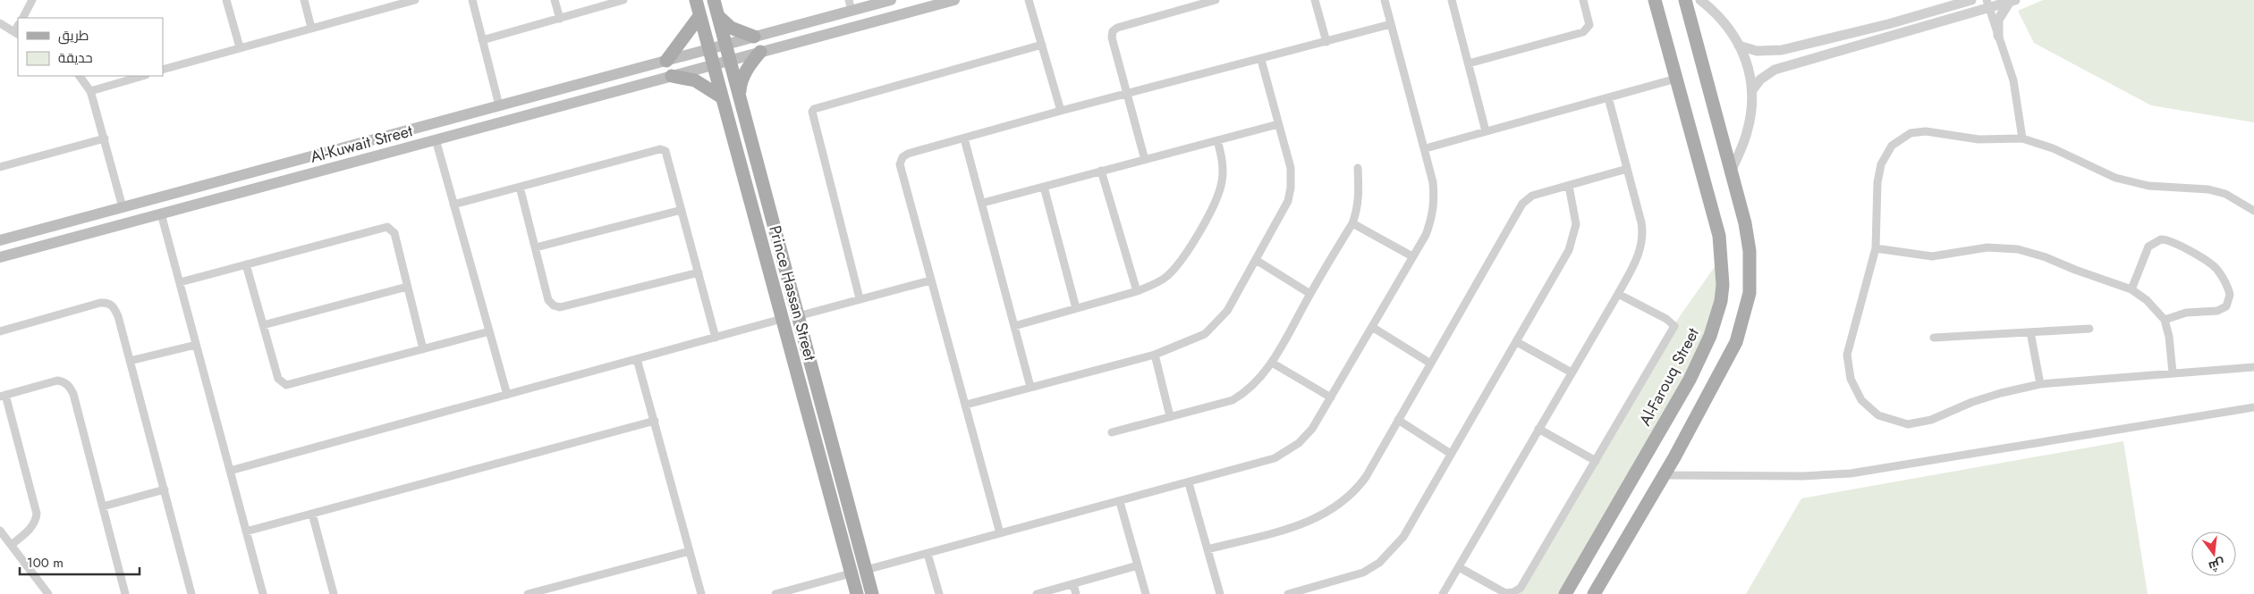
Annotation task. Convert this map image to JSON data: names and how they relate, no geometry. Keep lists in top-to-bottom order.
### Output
{
  "streets": {
    "main road": ["Al-Kuwait Street", "Prince Hassan Street", "Al-Farouq Street"]
  },
  "crossings": [
    ["Al-Kuwait Street", "Prince Hassan Street"]
  ],
  "legend": ["طريق", "حديقة"],
  "scale_bar": "100 m",
  "north": "bottom"
}
